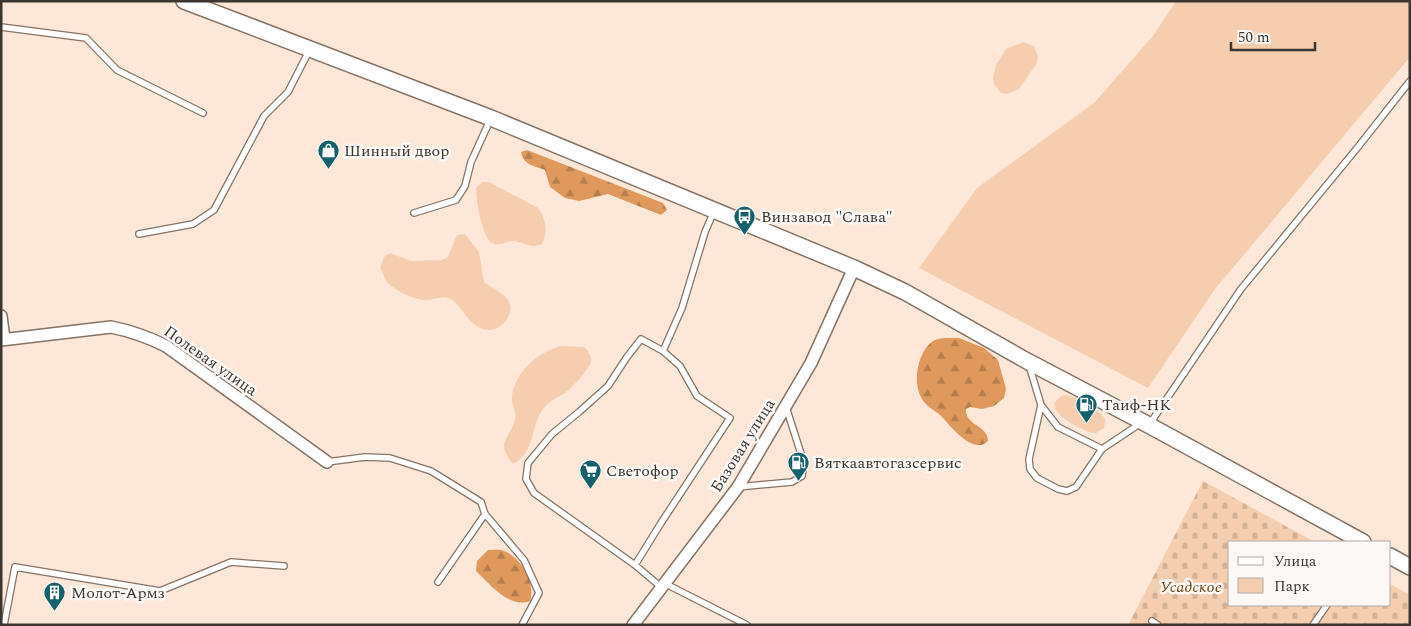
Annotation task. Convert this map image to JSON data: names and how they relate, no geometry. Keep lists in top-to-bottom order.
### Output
{
  "streets": {
    "street": ["Полевая улица", "Базовая улица"]
  },
  "parks": ["Усадское"],
  "places": {
    "shop": ["Шинный двор"],
    "bus stop": ["Винзавод \"Слава\""],
    "fuel station": ["Таиф-НК", "Вяткаавтогазсервис"],
    "supermarket": ["Светофор"],
    "building": ["Молот-Армз"]
  },
  "legend": ["Улица", "Парк"],
  "scale_bar": "50 m"
}
